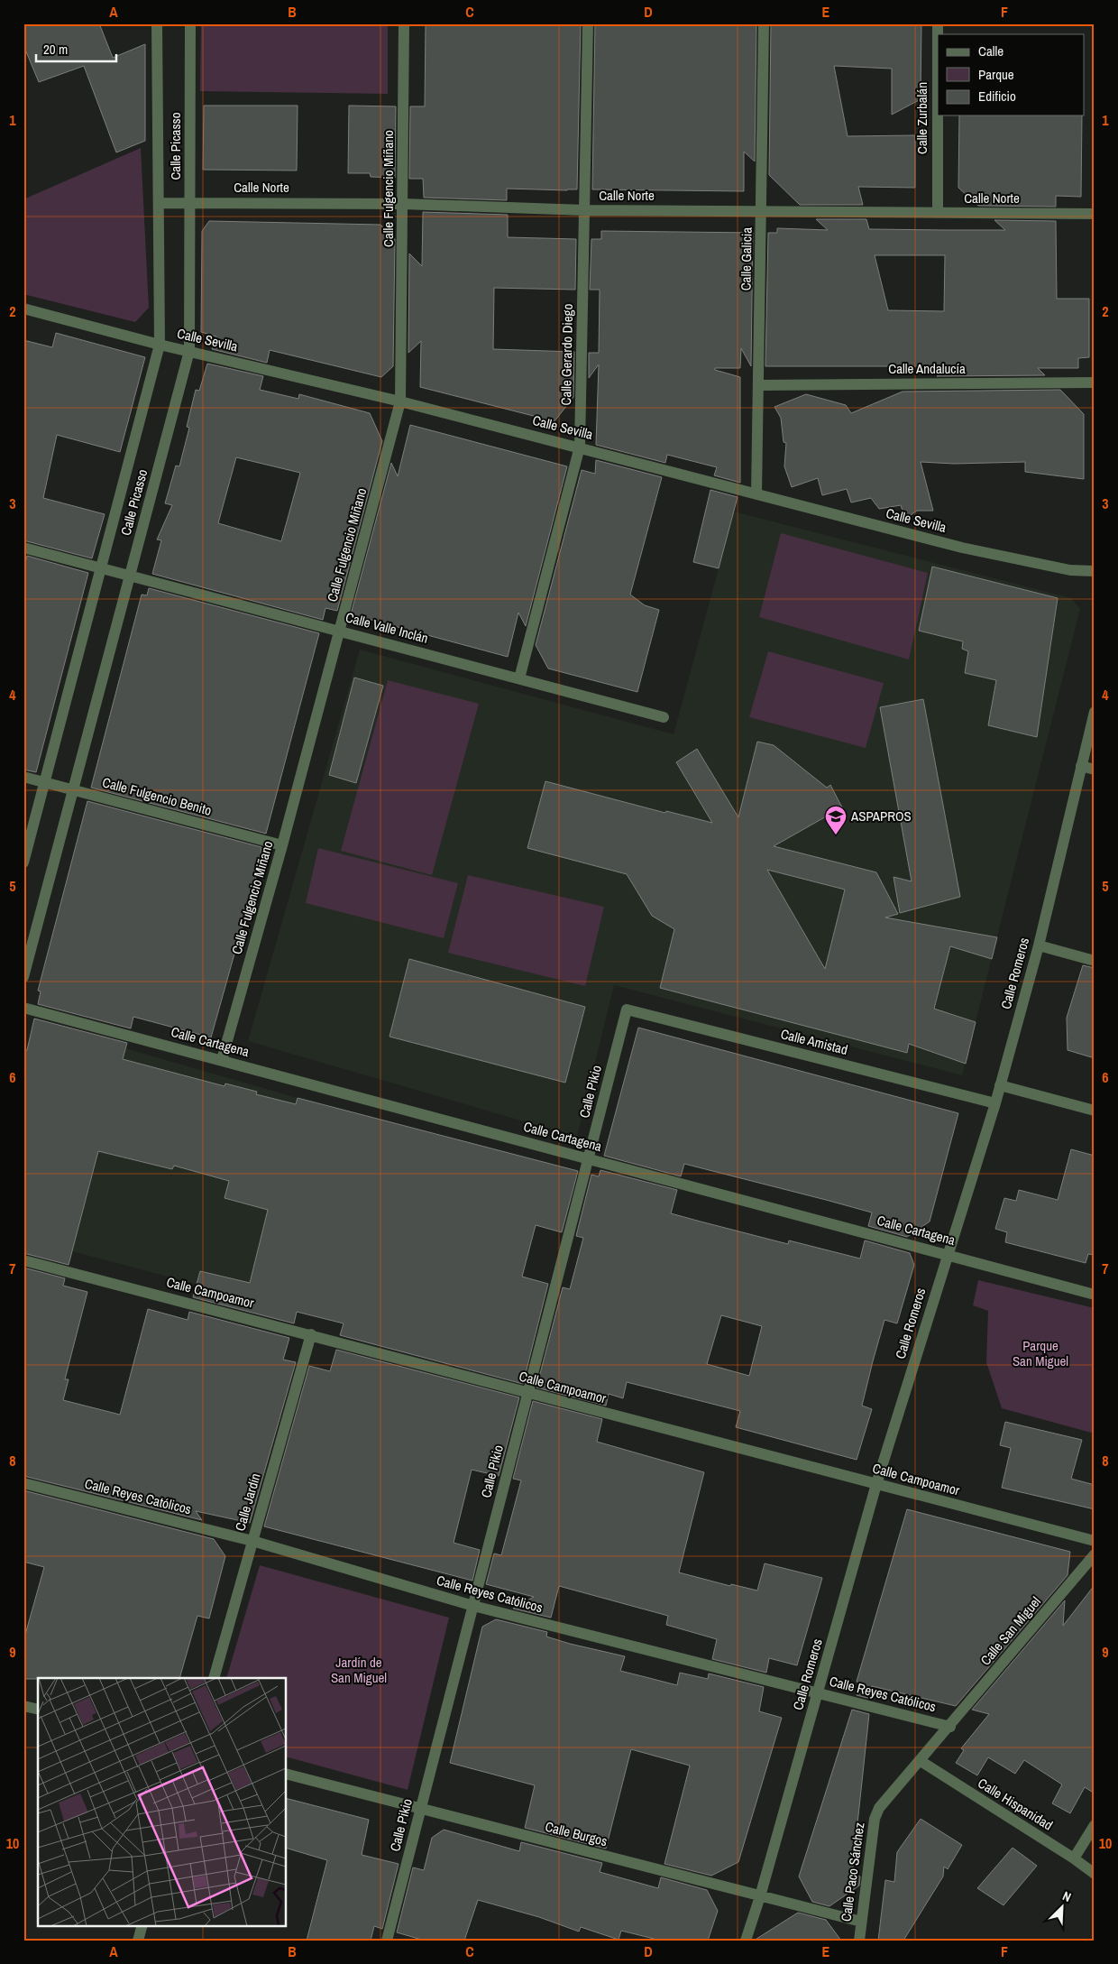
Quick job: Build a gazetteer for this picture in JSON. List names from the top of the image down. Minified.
{"streets":{"street":["Calle Zurbalán","Calle Picasso","Calle Norte","Calle Fulgencio Miñano","Calle Galicia","Calle Sevilla","Calle Gerardo Diego","Calle Andalucía","Calle Valle Inclán","Calle Fulgencio Benito","Calle Romeros","Calle Cartagena","Calle Amistad","Calle Pikio","Calle Campoamor","Calle Reyes Católicos","Calle Jardín","Calle San Miguel","Calle Hispanidad","Calle Burgos","Calle Paco Sánchez"]},"crossings":[["Calle Zurbalán","Calle Norte"],["Calle Picasso","Calle Norte"],["Calle Picasso","Calle Sevilla"],["Calle Picasso","Calle Valle Inclán"],["Calle Picasso","Calle Fulgencio Benito"],["Calle Norte","Calle Fulgencio Miñano"],["Calle Norte","Calle Galicia"],["Calle Norte","Calle Gerardo Diego"],["Calle Fulgencio Miñano","Calle Sevilla"],["Calle Fulgencio Miñano","Calle Valle Inclán"],["Calle Fulgencio Miñano","Calle Fulgencio Benito"],["Calle Fulgencio Miñano","Calle Cartagena"],["Calle Galicia","Calle Sevilla"],["Calle Galicia","Calle Andalucía"],["Calle Sevilla","Calle Gerardo Diego"],["Calle Gerardo Diego","Calle Valle Inclán"],["Calle Romeros","Calle Cartagena"],["Calle Romeros","Calle Amistad"],["Calle Romeros","Calle Campoamor"],["Calle Romeros","Calle Reyes Católicos"],["Calle Romeros","Calle Burgos"],["Calle Cartagena","Calle Pikio"],["Calle Amistad","Calle Pikio"],["Calle Pikio","Calle Campoamor"],["Calle Pikio","Calle Reyes Católicos"],["Calle Pikio","Calle Burgos"],["Calle Campoamor","Calle Jardín"],["Calle Reyes Católicos","Calle Jardín"],["Calle Reyes Católicos","Calle San Miguel"],["Calle Reyes Católicos","Calle Paco Sánchez"],["Calle San Miguel","Calle Paco Sánchez"],["Calle Hispanidad","Calle Paco Sánchez"],["Calle Burgos","Calle Paco Sánchez"]],"parks":["Parque San Miguel","Jardín de San Miguel"],"places":{"school or university":["ASPAPROS"]},"legend":["Calle","Parque","Edificio"],"scale_bar":"20 m","north":"top right","grid":{"columns":["A","B","C","D","E","F"],"rows":["1","2","3","4","5","6","7","8","9","10"]}}
